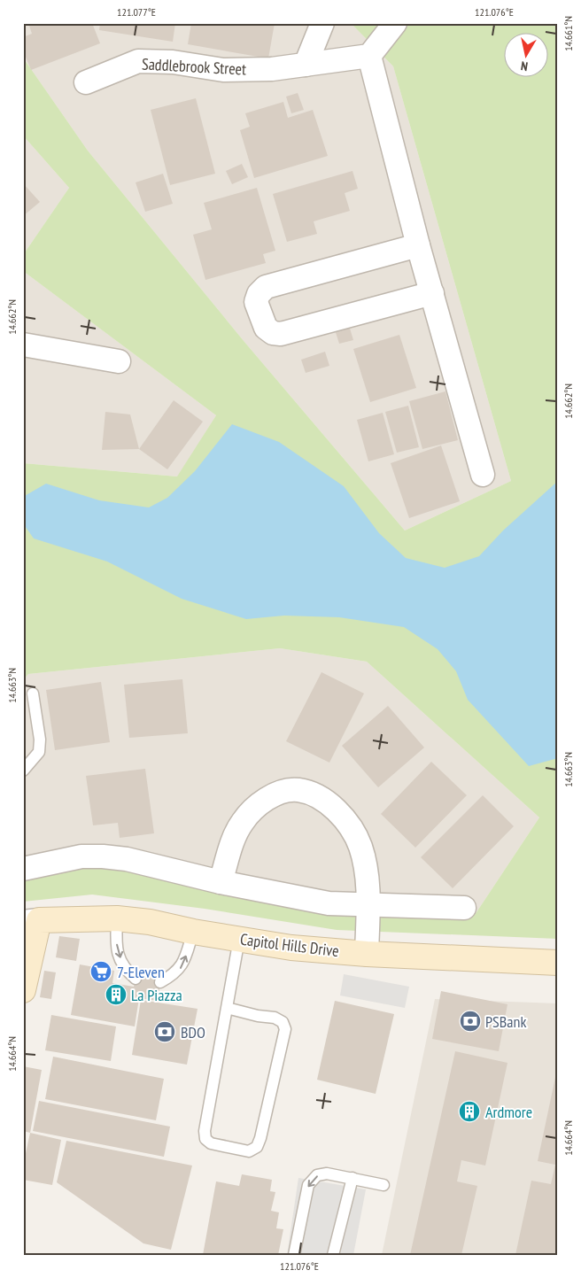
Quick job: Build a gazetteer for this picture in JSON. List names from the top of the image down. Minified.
{"streets":{"street":["Saddlebrook Street","Capitol Hills Drive"]},"places":{"supermarket":["7-Eleven"],"building":["La Piazza","Ardmore"],"bank":["PSBank","BDO"]},"north":"bottom","coordinates":["121.077°E","121.076°E","14.661°N","14.662°N","14.663°N","14.664°N"]}
